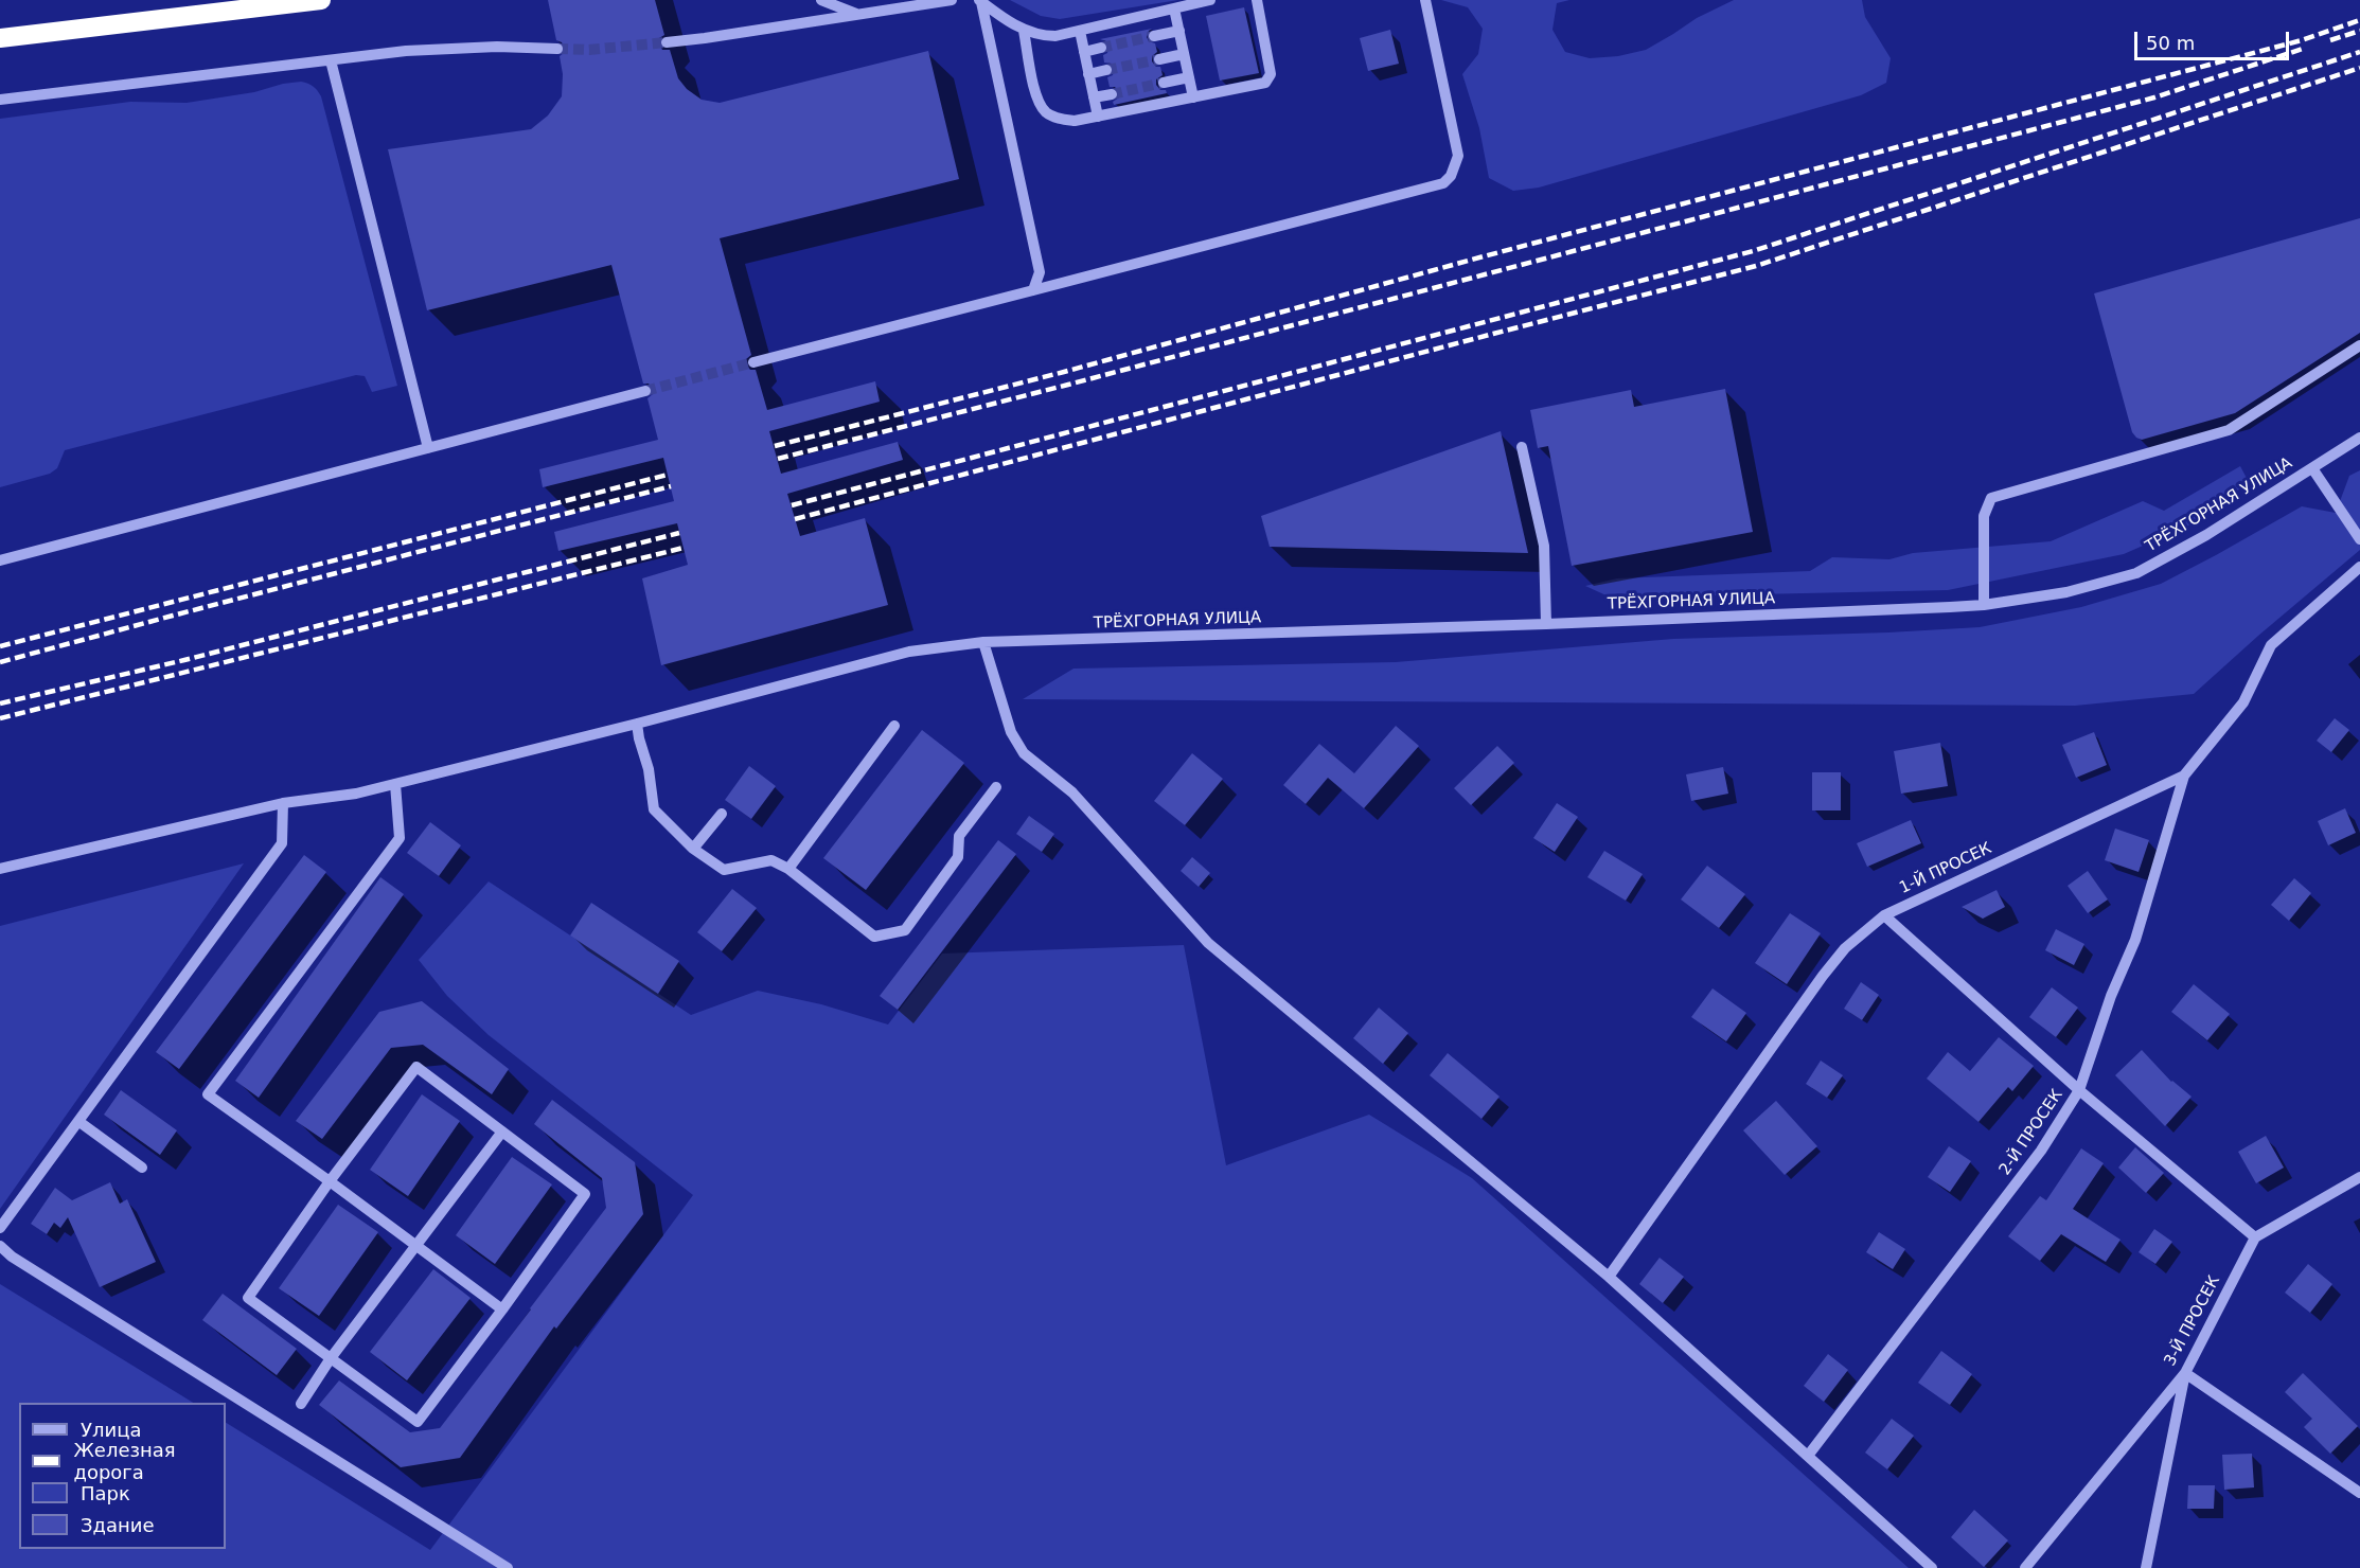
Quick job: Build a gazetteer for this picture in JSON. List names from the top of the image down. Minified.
{"streets":{"street":["ТРЁХГОРНАЯ УЛИЦА","1-Й ПРОСЕК","2-Й ПРОСЕК","3-Й ПРОСЕК"]},"crossings":[["1-Й ПРОСЕК","2-Й ПРОСЕК"]],"legend":["Улица","Железная дорога","Парк","Здание"],"scale_bar":"50 m"}
